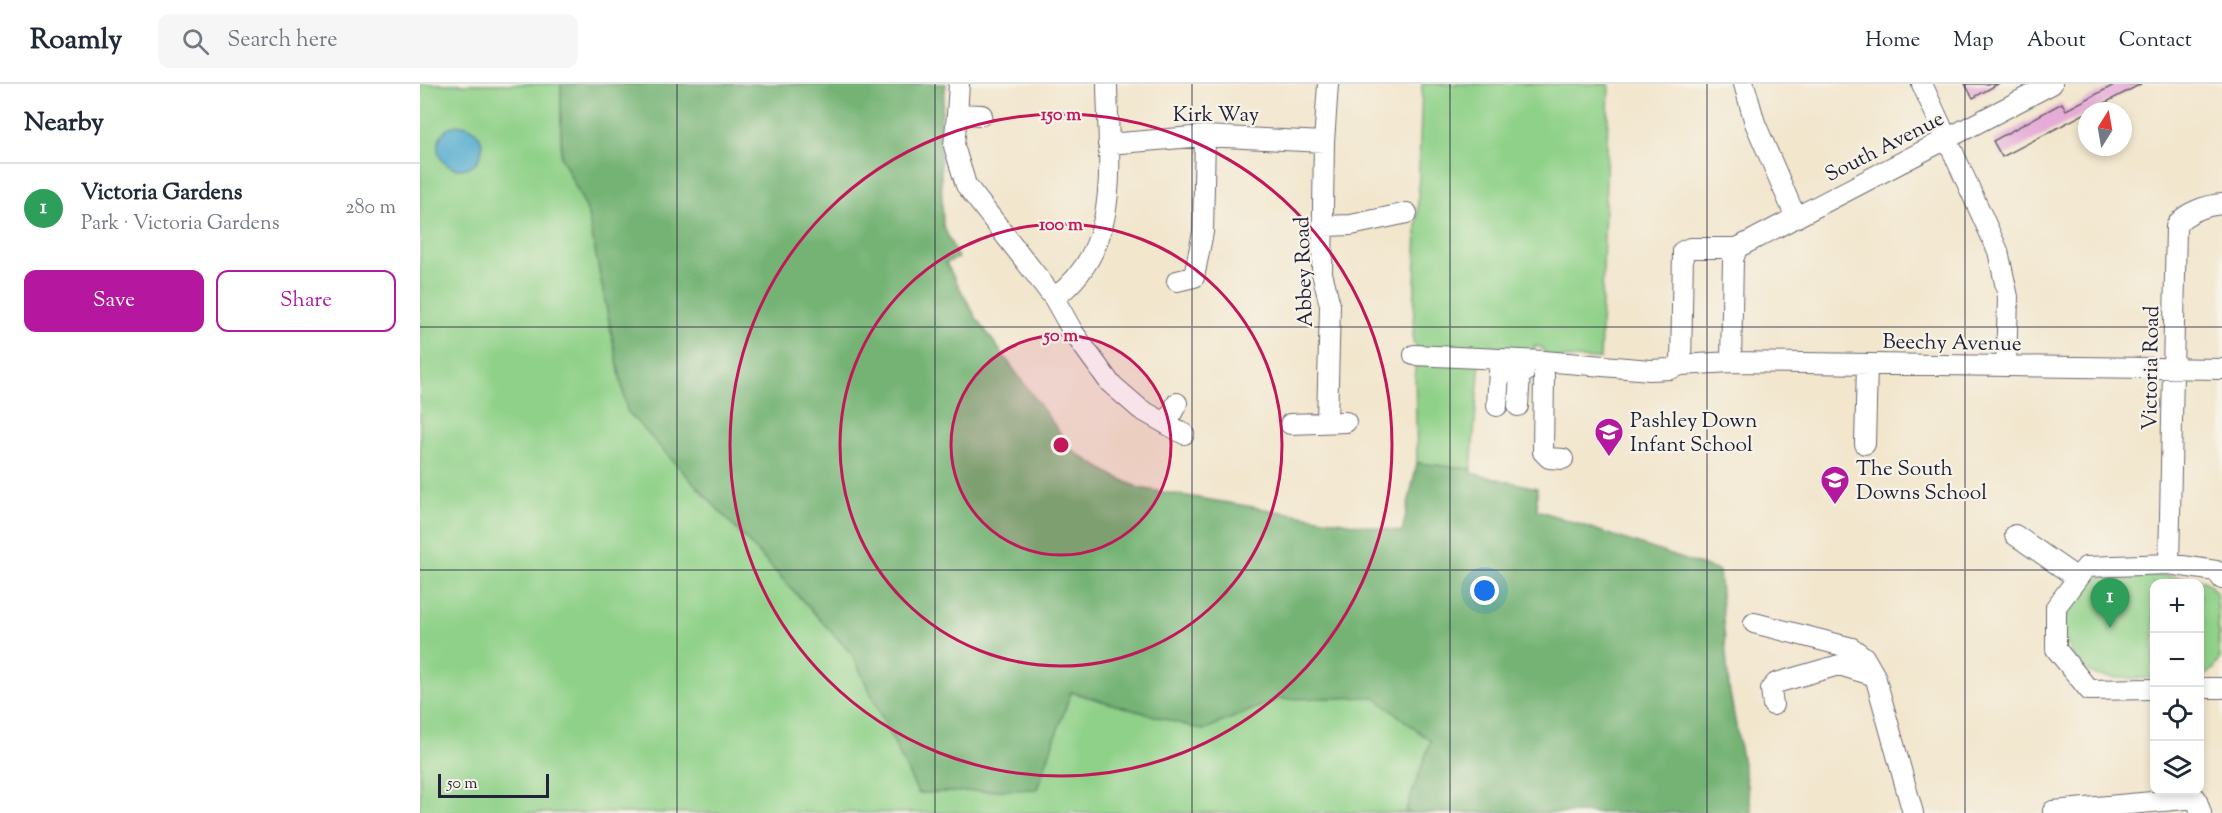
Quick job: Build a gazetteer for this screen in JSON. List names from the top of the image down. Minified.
{"streets":{"street":["Kirk Way","South Avenue","Abbey Road","Beechy Avenue","Victoria Road"]},"crossings":[["Kirk Way","Abbey Road"],["Beechy Avenue","Victoria Road"]],"places":{"school or university":["Pashley Down Infant School","The South Downs School"]},"scale_bar":"50 m","north":"top","page":{"header":"Roamly","search":"Search here","nav":["Home","Map","About","Contact"],"heading":"Nearby","list":[{"mark":"1","name":"Victoria Gardens","note":"Park · Victoria Gardens","value":"280 m"}],"buttons":["Save","Share"],"pins":"1","map_buttons":["+","−"],"scale":"50 m"},"rings":["150 m","100 m","50 m"]}
